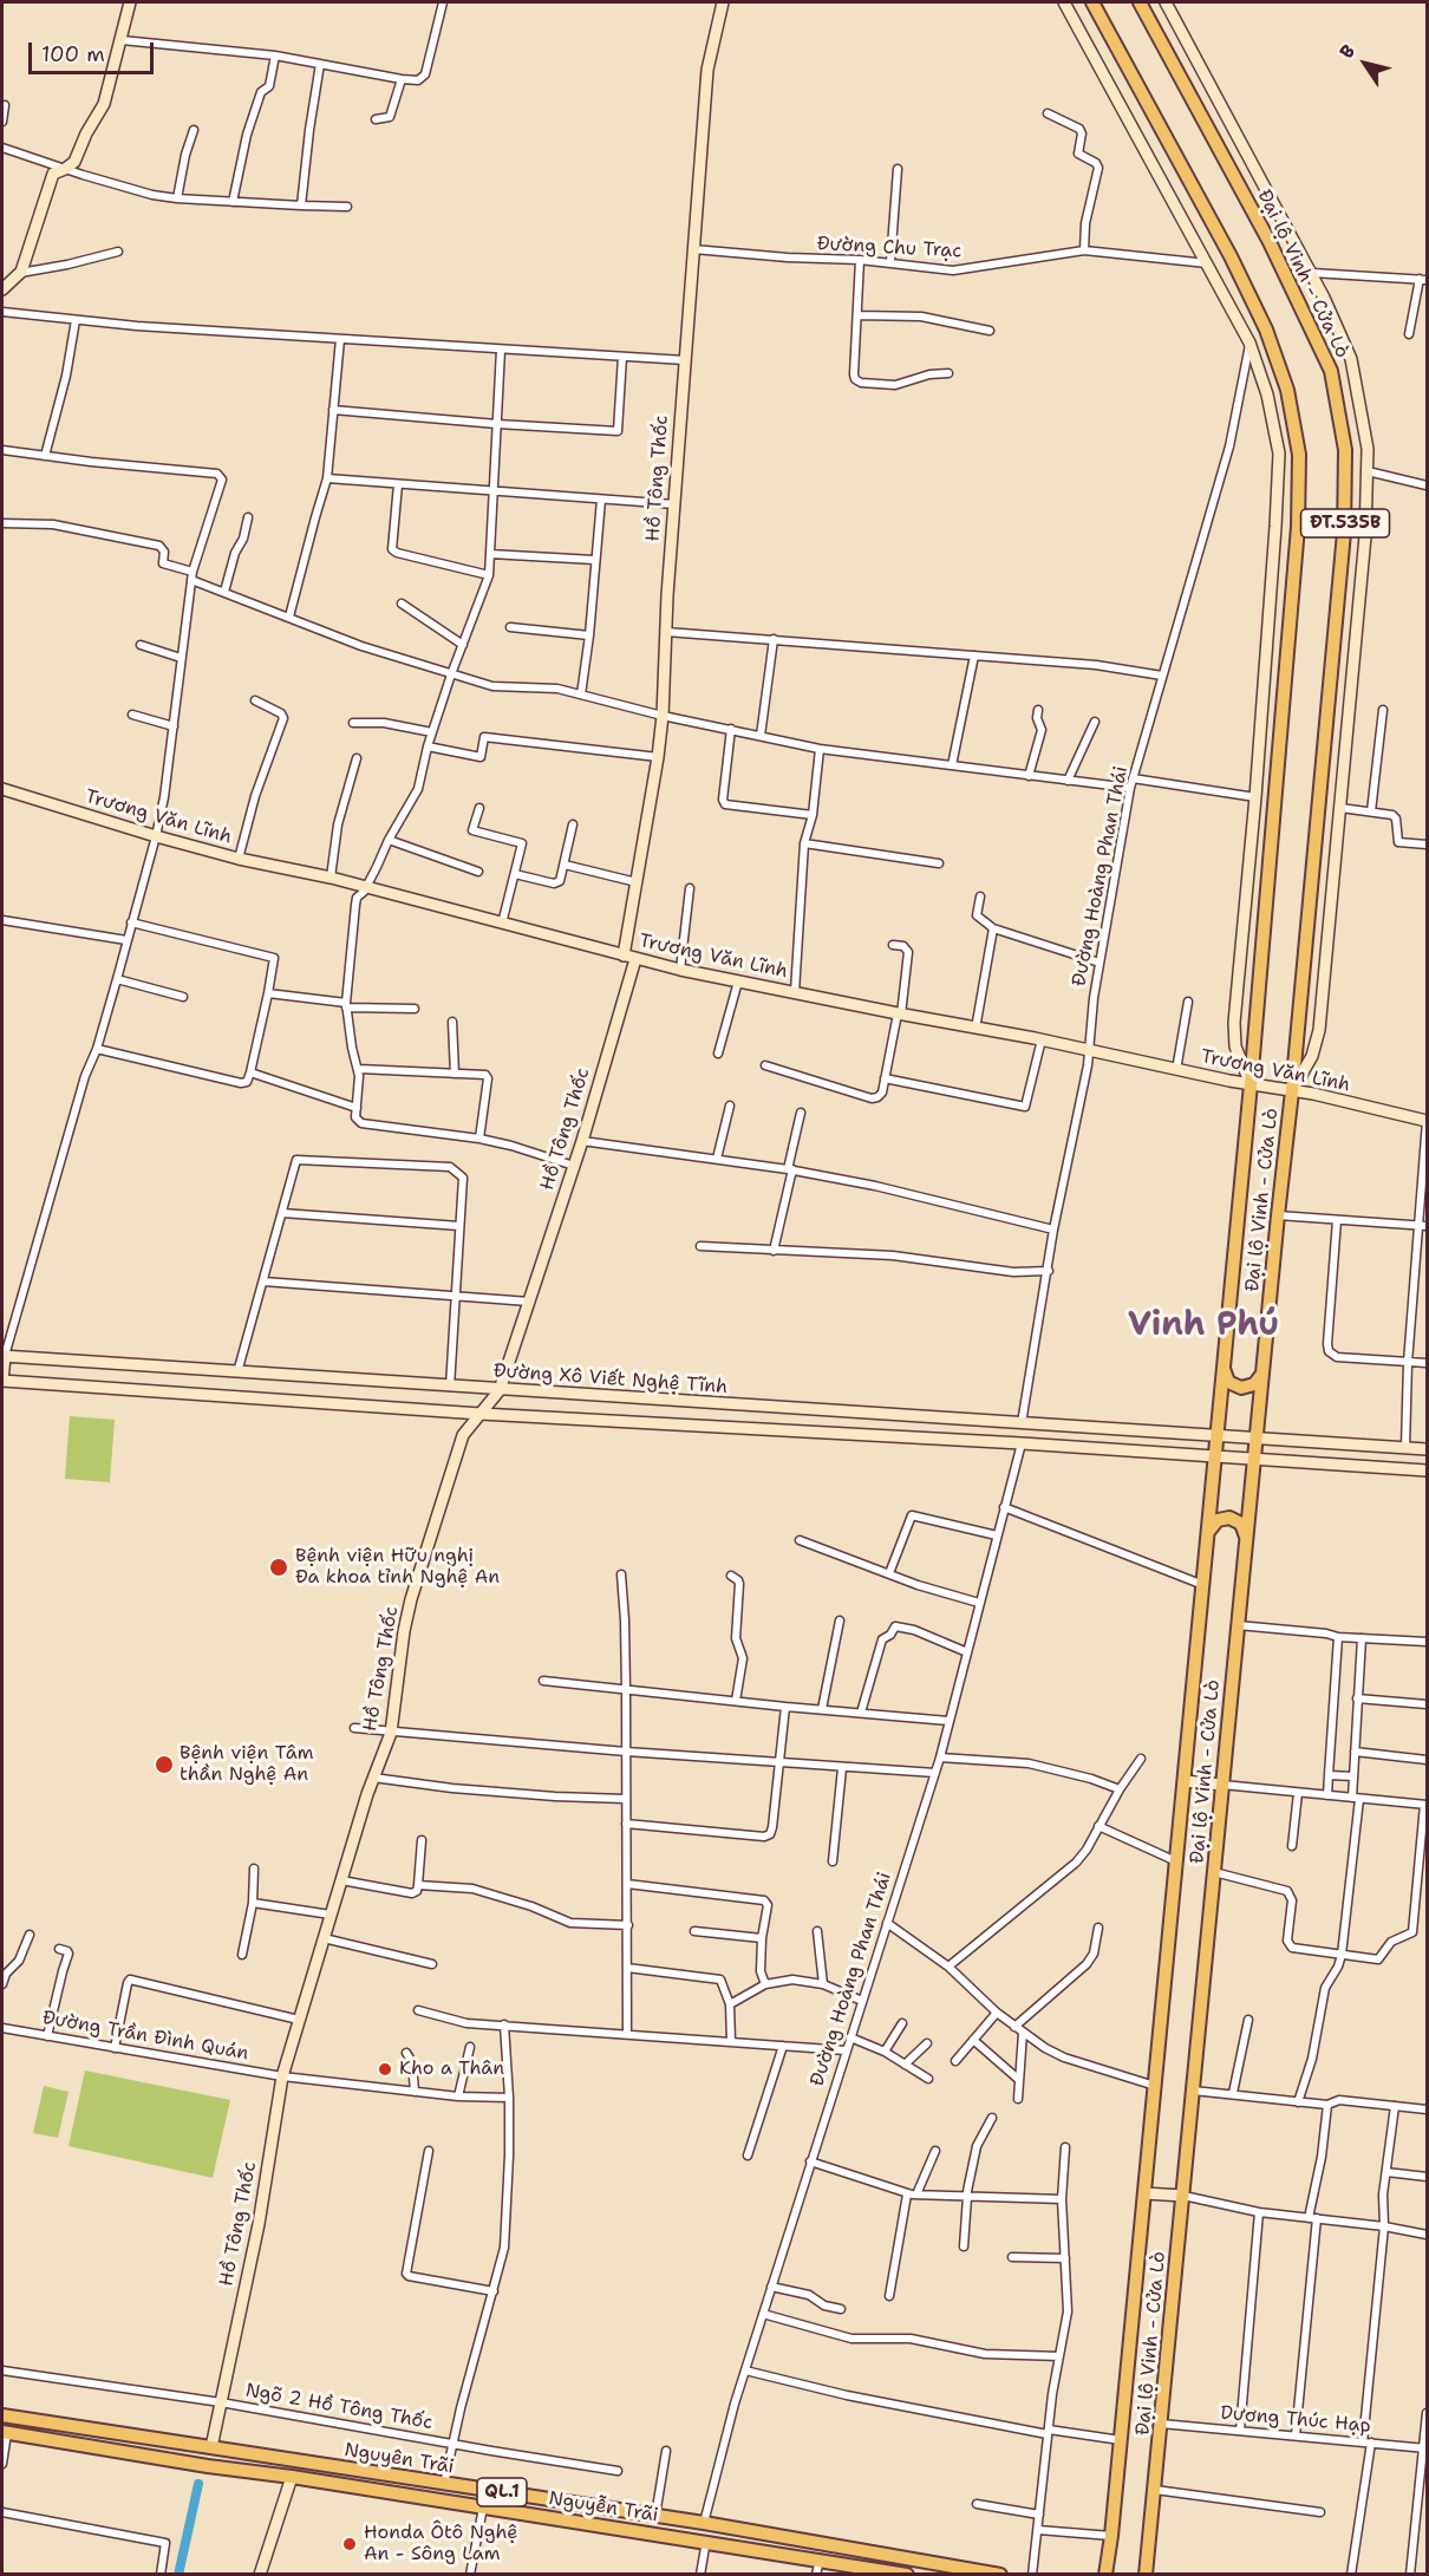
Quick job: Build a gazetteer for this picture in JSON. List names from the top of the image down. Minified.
{"streets":{"main road":["Đại lộ Vinh - Cửa Lò","Hồ Tông Thốc","ĐT.535B","Trương Văn Lĩnh","Đường Xô Viết Nghệ Tĩnh","Nguyên Trãi","QL.1","Nguyễn Trãi"],"street":["Đường Chu Trạc","Đường Hoàng Phan Thái","Đường Trần Đình Quán","Ngõ 2 Hồ Tông Thốc","Dương Thúc Hạp"]},"crossings":[["Đường Chu Trạc","Hồ Tông Thốc"],["Đại lộ Vinh - Cửa Lò","Trương Văn Lĩnh"],["Đại lộ Vinh - Cửa Lò","Đường Xô Viết Nghệ Tĩnh"],["Đại lộ Vinh - Cửa Lò","Dương Thúc Hạp"],["Hồ Tông Thốc","Trương Văn Lĩnh"],["Hồ Tông Thốc","Đường Xô Viết Nghệ Tĩnh"],["Hồ Tông Thốc","Đường Trần Đình Quán"],["Hồ Tông Thốc","Ngõ 2 Hồ Tông Thốc"],["Hồ Tông Thốc","Nguyên Trãi"],["Trương Văn Lĩnh","Đường Hoàng Phan Thái"],["Đường Hoàng Phan Thái","Đường Xô Viết Nghệ Tĩnh"],["Đường Hoàng Phan Thái","Nguyên Trãi"]],"districts":["Vinh Phú"],"places":["Bệnh viện Hữu nghị Đa khoa tỉnh Nghệ An","Bệnh viện Tâm thần Nghệ An","Kho a Thân","Honda Ôtô Nghệ An - Sông Lam"],"scale_bar":"100 m","north":"top left"}
